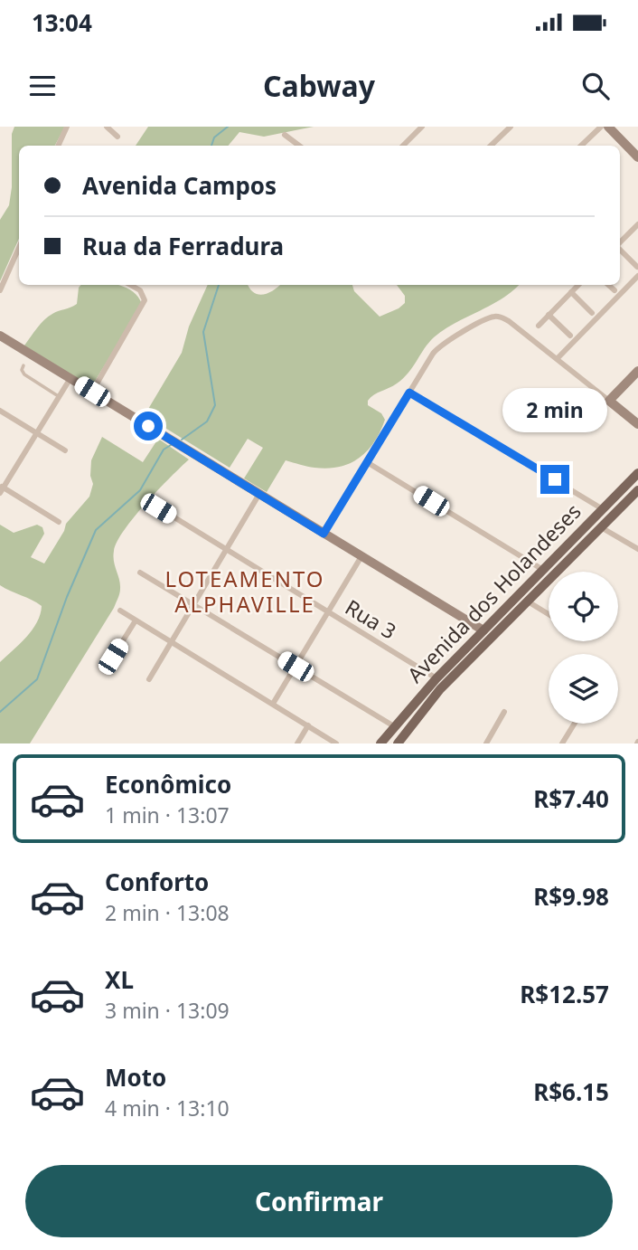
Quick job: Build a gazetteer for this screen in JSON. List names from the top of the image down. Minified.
{"streets":{"main road":["Avenida dos Holandeses"],"street":["Rua 3"]},"crossings":[["Avenida dos Holandeses","Rua 3"]],"districts":["LOTEAMENTO ALPHAVILLE"],"page":{"status":"13:04","header":"Cabway","banner":["Avenida Campos","Rua da Ferradura"],"bubble":"2 min","list":[{"name":"Econômico","note":"1 min · 13:07","value":"R$7.40"},{"name":"Conforto","note":"2 min · 13:08","value":"R$9.98"},{"name":"XL","note":"3 min · 13:09","value":"R$12.57"},{"name":"Moto","note":"4 min · 13:10","value":"R$6.15"}],"buttons":"Confirmar"}}
